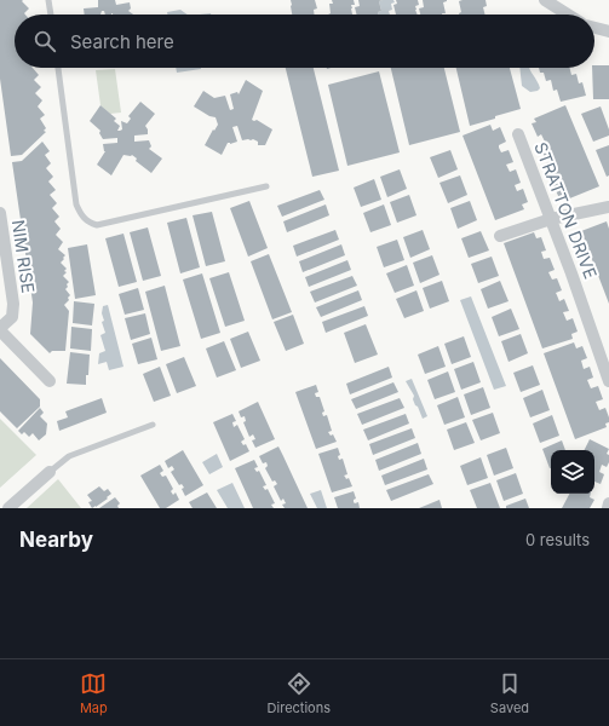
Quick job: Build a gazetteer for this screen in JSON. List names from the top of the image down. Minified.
{"streets":{"street":["STRATTON DRIVE","NIM RISE"]},"page":{"search":"Search here","heading":["Nearby","0 results"],"nav":["Map","Directions","Saved"]}}
